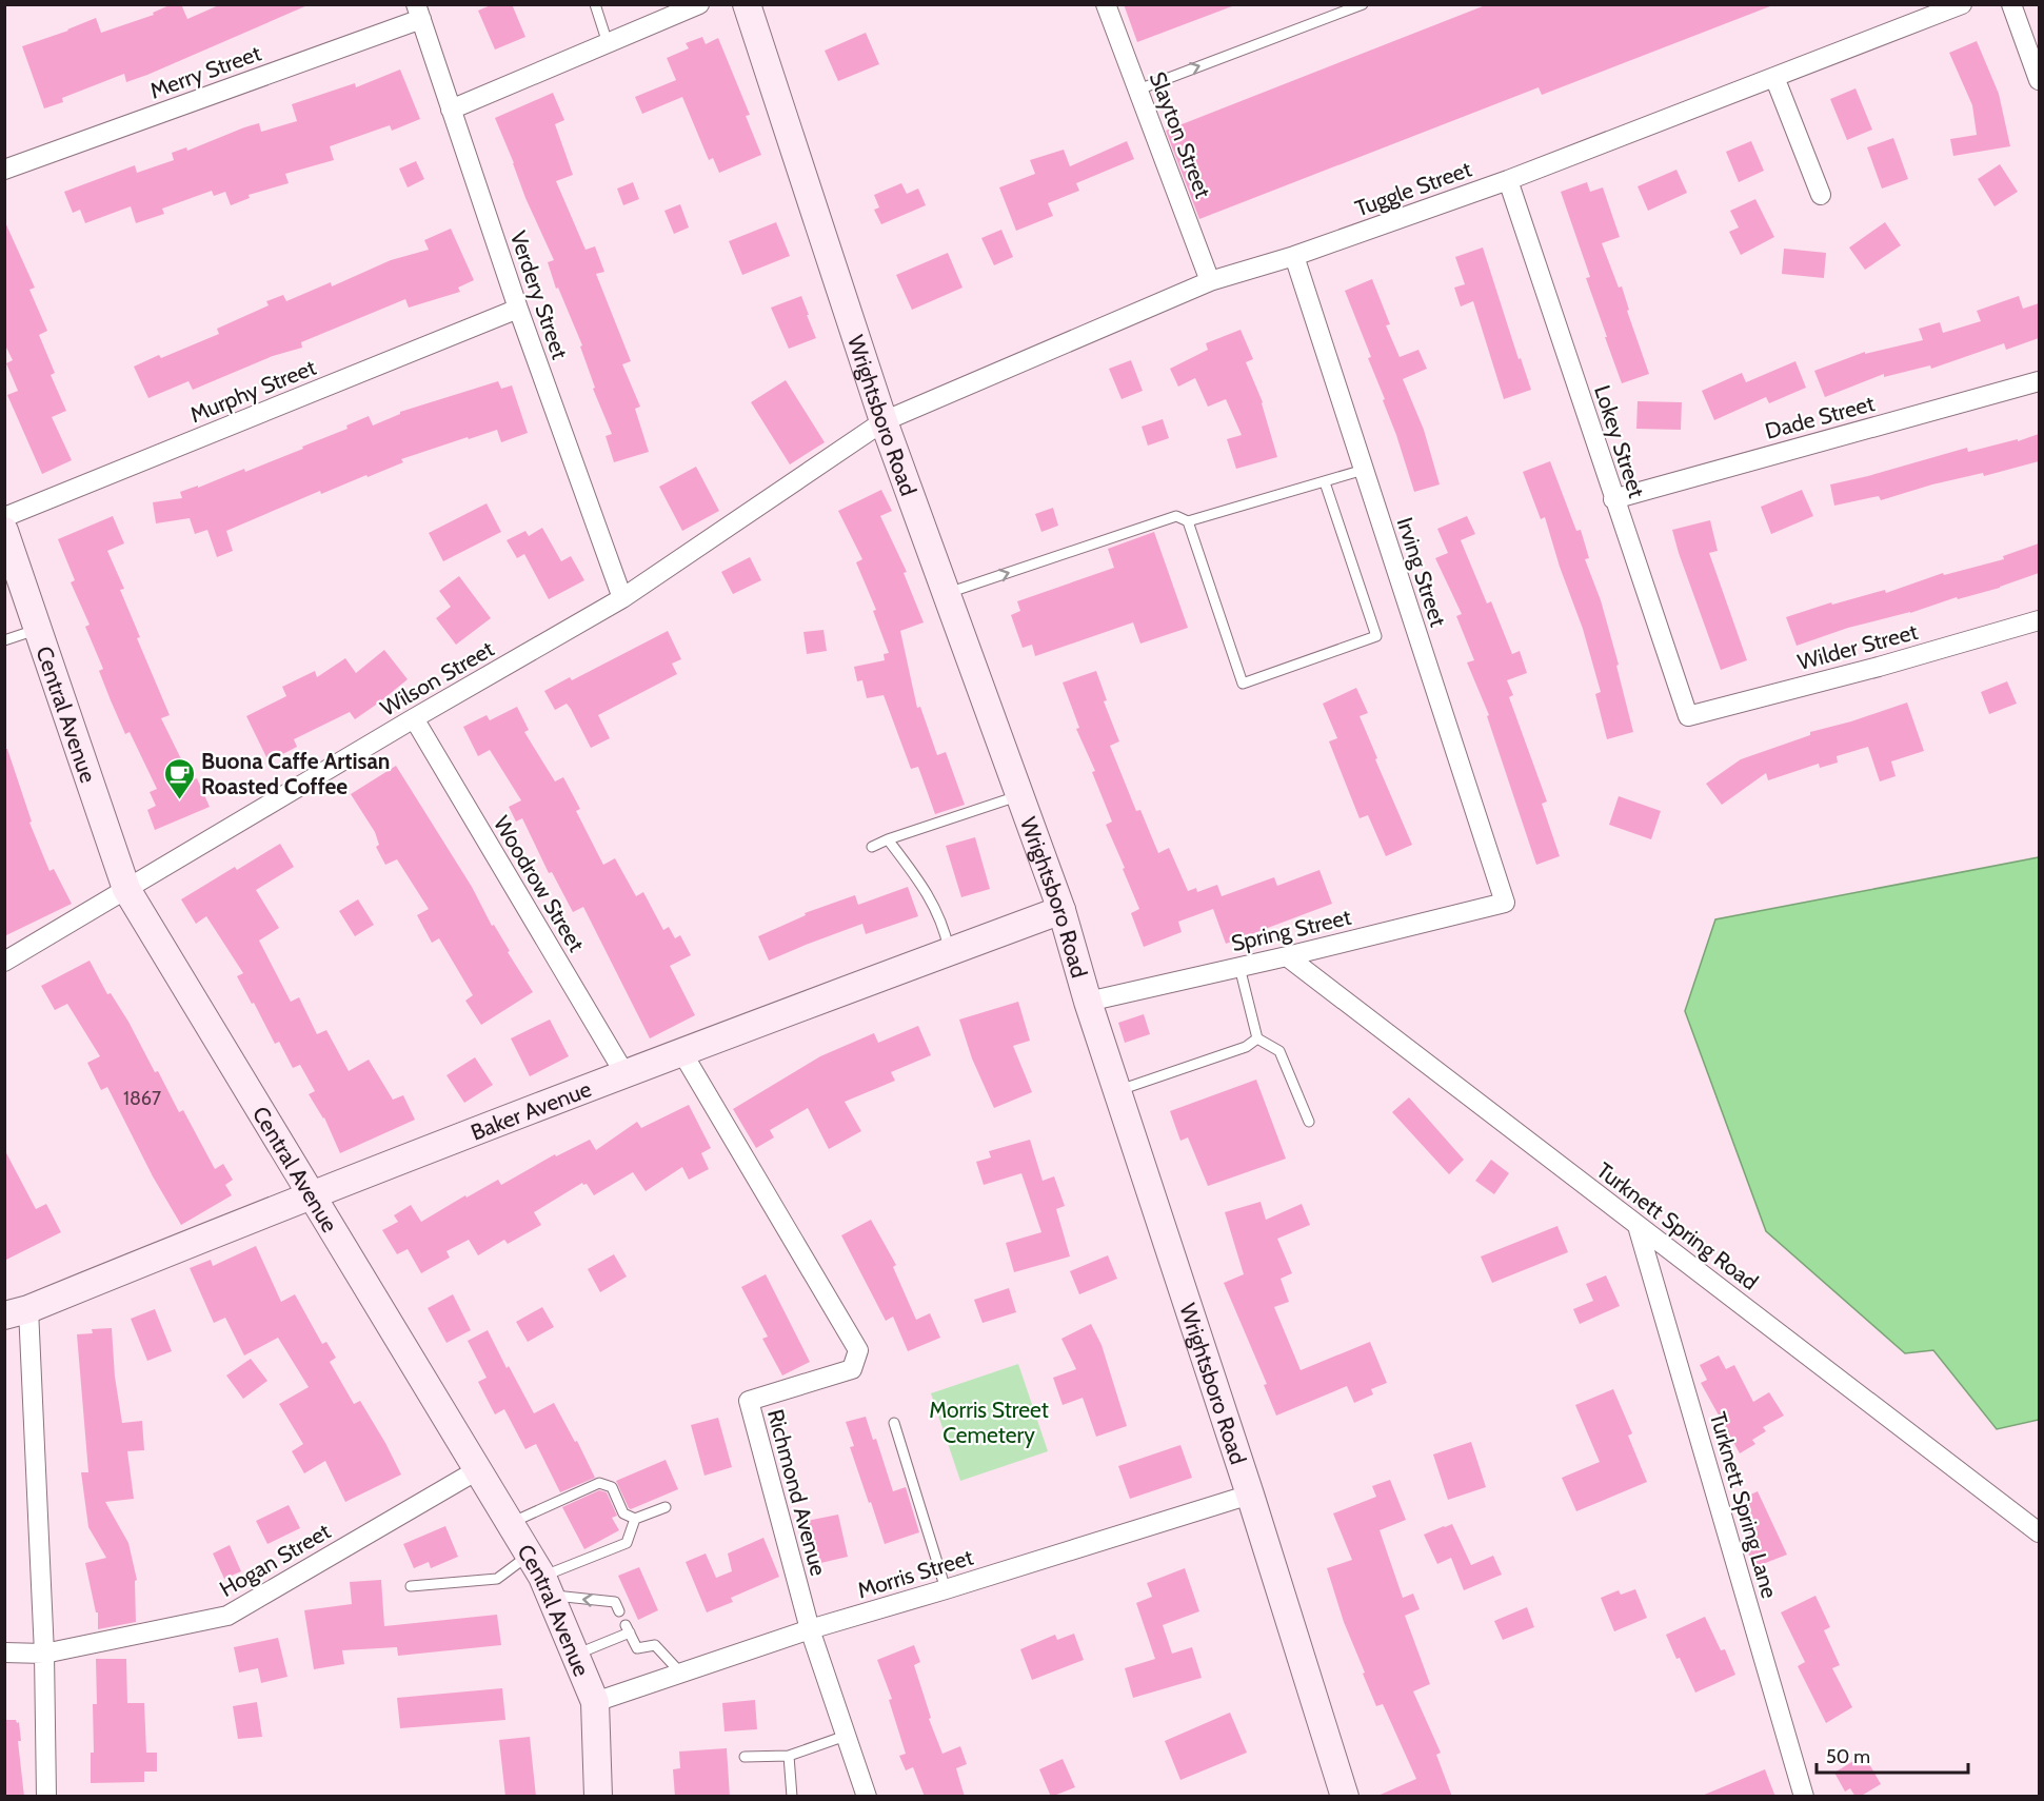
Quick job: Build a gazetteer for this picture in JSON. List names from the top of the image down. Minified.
{"streets":{"main road":["Wrightsboro Road","Central Avenue","Baker Avenue"],"street":["Merry Street","Slayton Street","Tuggle Street","Verdery Street","Murphy Street","Dade Street","Lokey Street","Irving Street","Wilder Street","Wilson Street","Woodrow Street","Spring Street","Turknett Spring Road","Richmond Avenue","Turknett Spring Lane","Hogan Street","Morris Street"]},"crossings":[["Merry Street","Verdery Street"],["Slayton Street","Tuggle Street"],["Tuggle Street","Wrightsboro Road"],["Tuggle Street","Lokey Street"],["Tuggle Street","Irving Street"],["Tuggle Street","Wilson Street"],["Verdery Street","Murphy Street"],["Verdery Street","Wilson Street"],["Wrightsboro Road","Wilson Street"],["Wrightsboro Road","Spring Street"],["Wrightsboro Road","Baker Avenue"],["Wrightsboro Road","Morris Street"],["Dade Street","Lokey Street"],["Lokey Street","Wilder Street"],["Irving Street","Spring Street"],["Wilson Street","Central Avenue"],["Wilson Street","Woodrow Street"],["Central Avenue","Baker Avenue"],["Central Avenue","Hogan Street"],["Central Avenue","Morris Street"],["Woodrow Street","Baker Avenue"],["Spring Street","Turknett Spring Road"],["Baker Avenue","Richmond Avenue"],["Turknett Spring Road","Turknett Spring Lane"],["Richmond Avenue","Morris Street"]],"parks":["Morris Street Cemetery"],"places":{"cafe":["Buona Caffe Artisan Roasted Coffee"]},"house_numbers":["1867"],"scale_bar":"50 m"}
